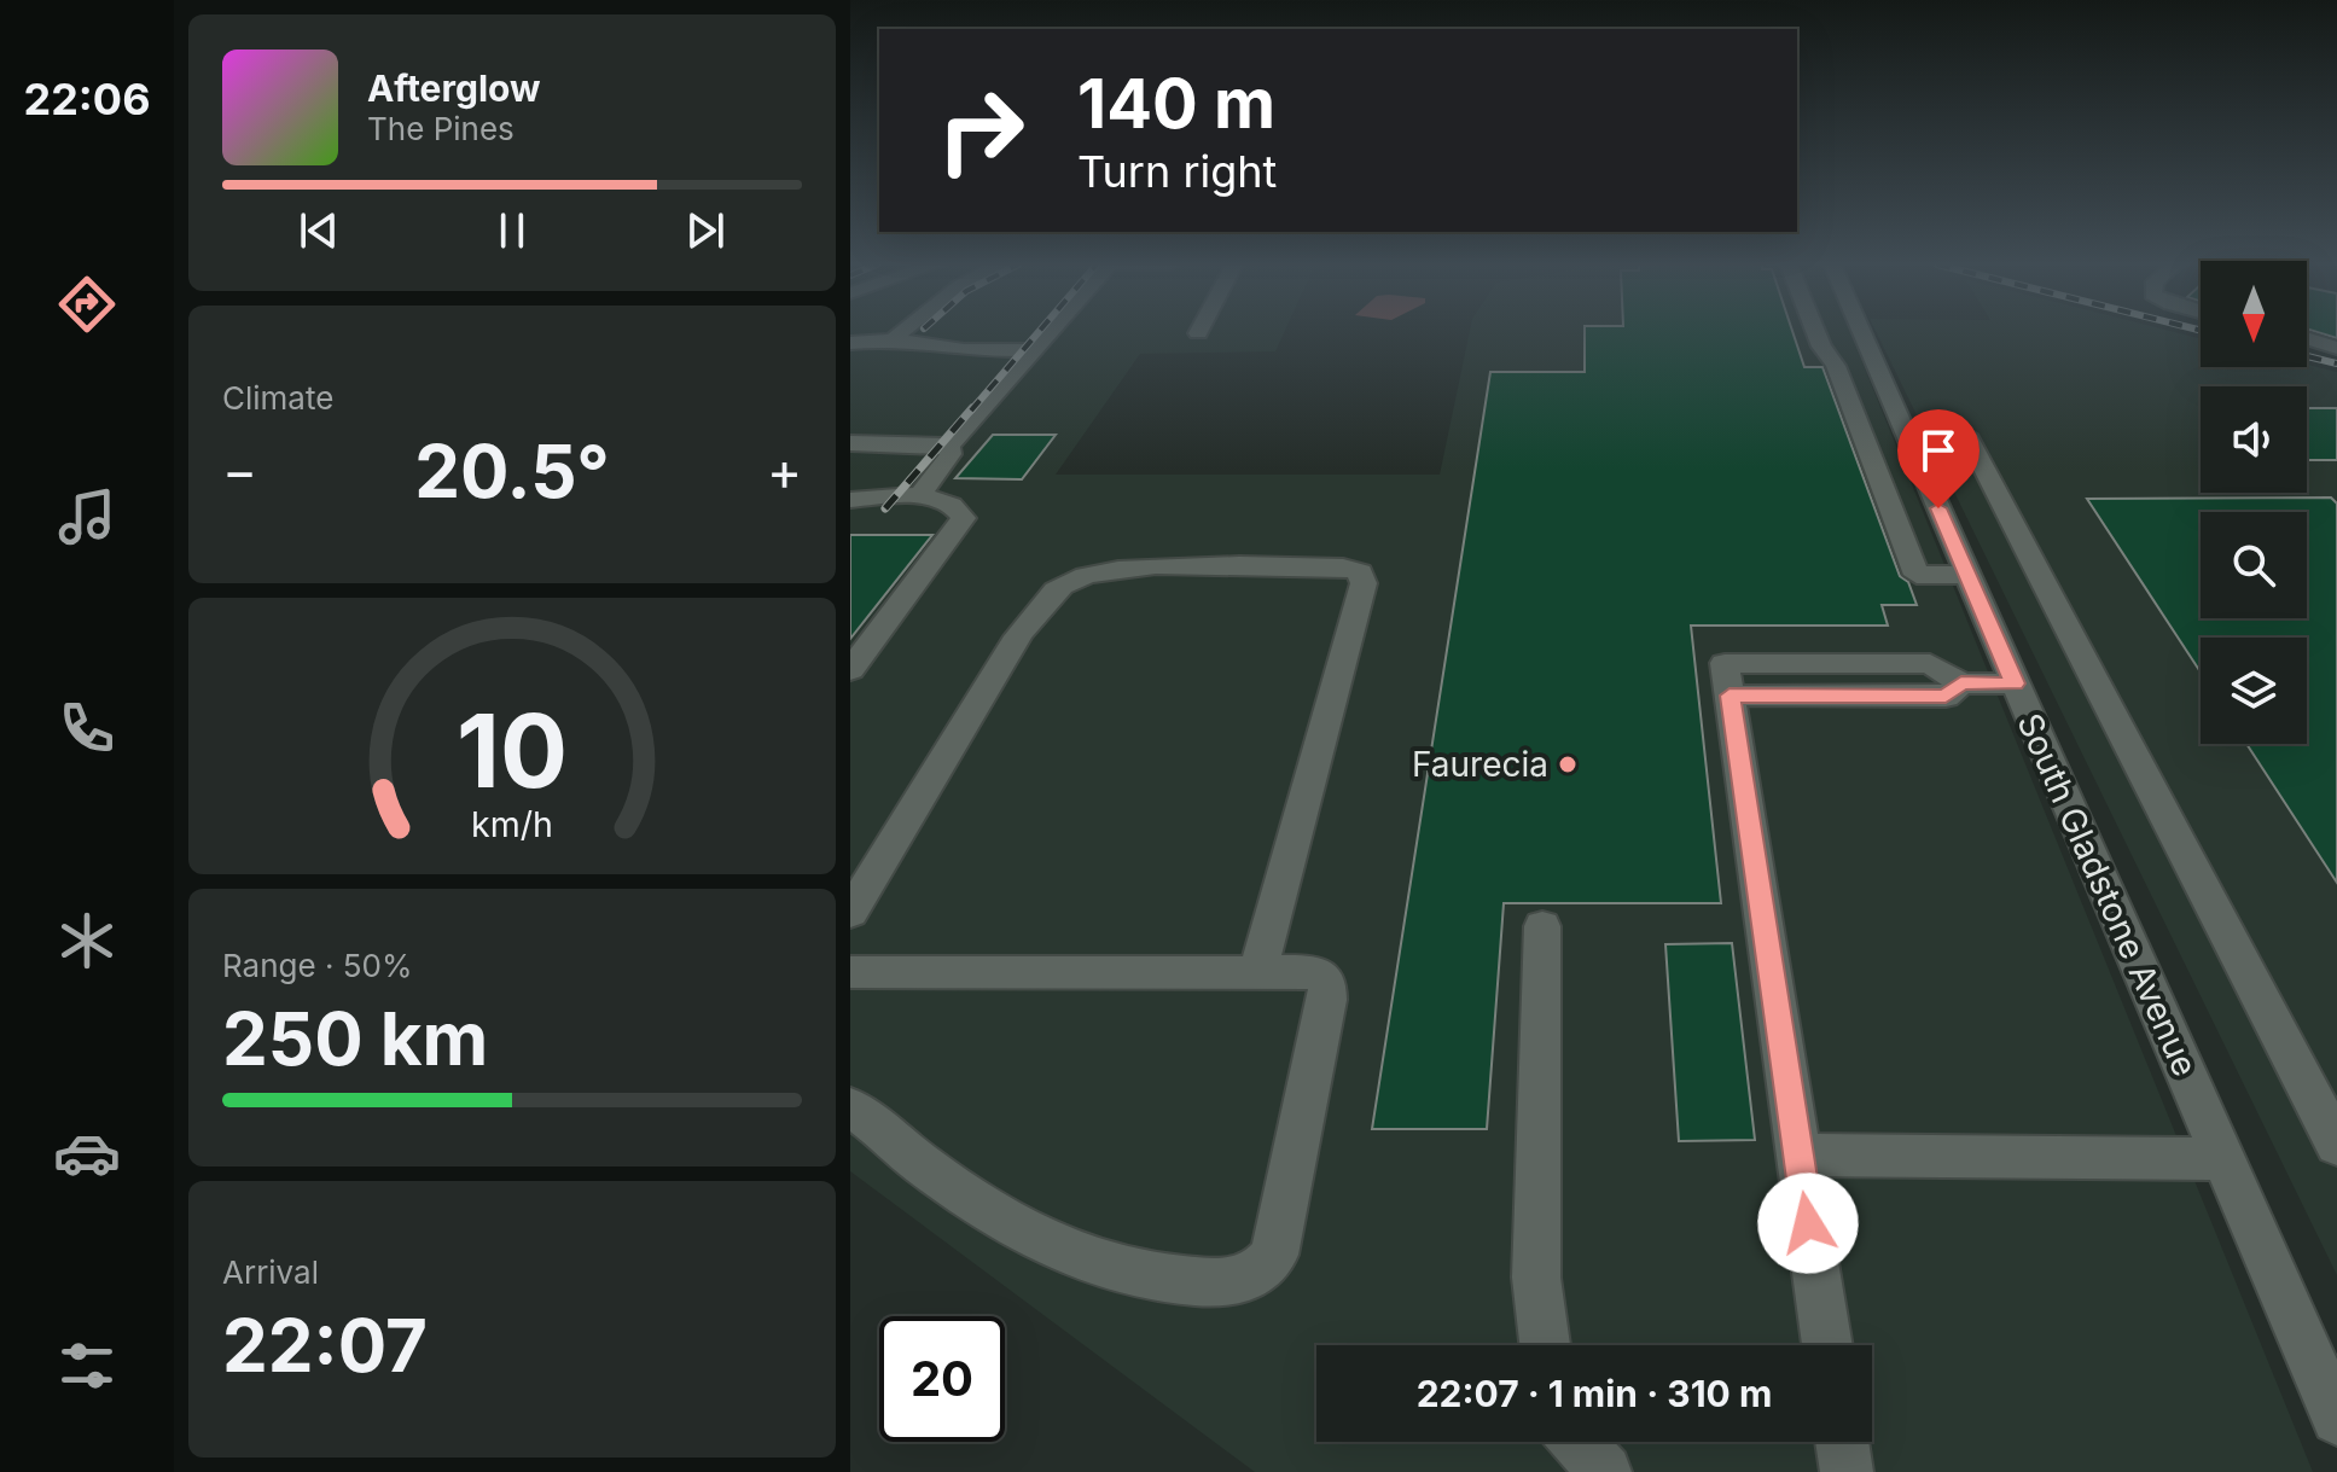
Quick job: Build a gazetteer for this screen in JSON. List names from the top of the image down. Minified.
{"streets":{"street":["South Gladstone Avenue"]},"places":["Faurecia"],"north":"bottom","page":{"tabs":"22:06","turn":["140 m","Turn right"],"song":["Afterglow","The Pines"],"tile":["Climate",["Range · 50%","250 km"],["Arrival","22:07"]],"heat":["−","20.5°","+"],"limit":"20","trip":"22:07 · 1 min · 310 m","gauge":["10","km/h"]}}
